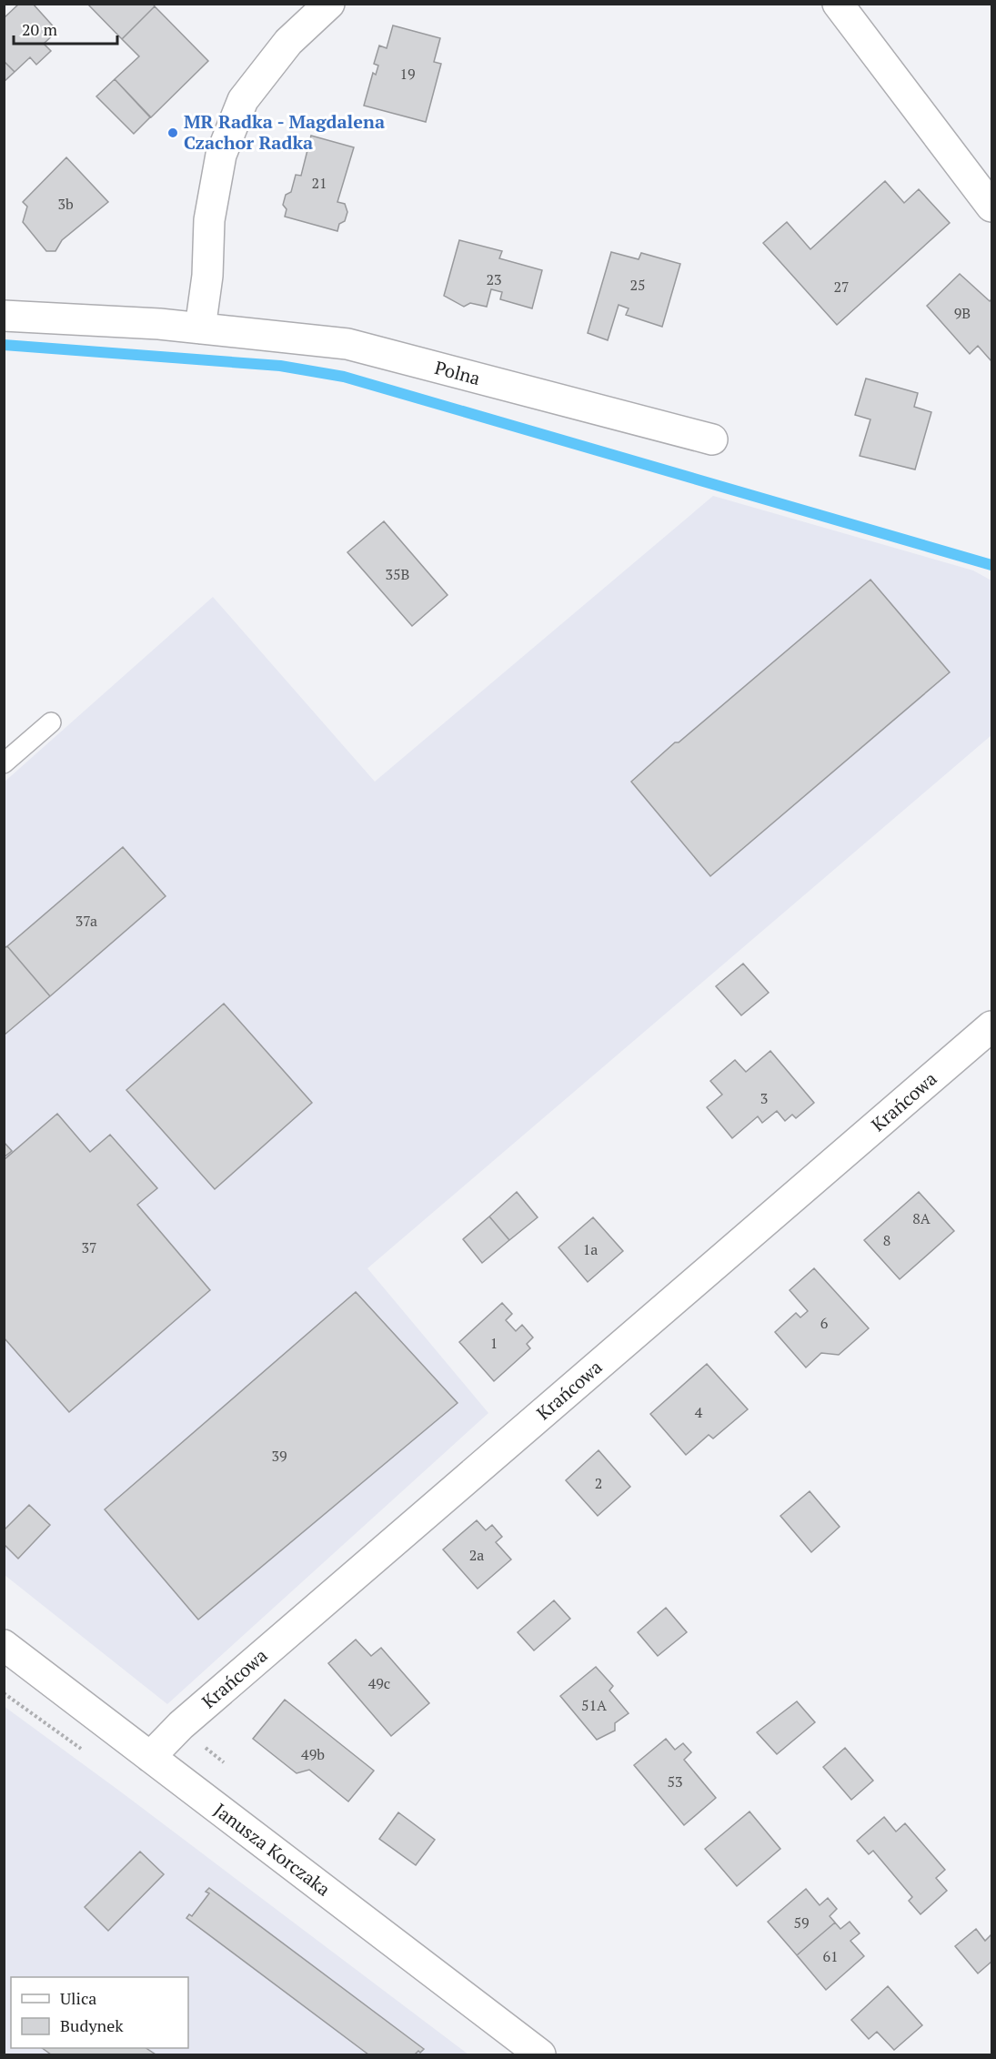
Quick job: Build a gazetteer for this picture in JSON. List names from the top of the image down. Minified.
{"streets":{"street":["Polna","Krańcowa","Janusza Korczaka"]},"crossings":[["Krańcowa","Janusza Korczaka"]],"places":["MR Radka - Magdalena Czachor Radka"],"house_numbers":["19","21","3b","23","25","27","9B","35B","37a","3","8A","8","37","1a","6","1","4","39","2","2a","49c","51A","49b","53","59","61"],"legend":["Ulica","Budynek"],"scale_bar":"20 m"}
